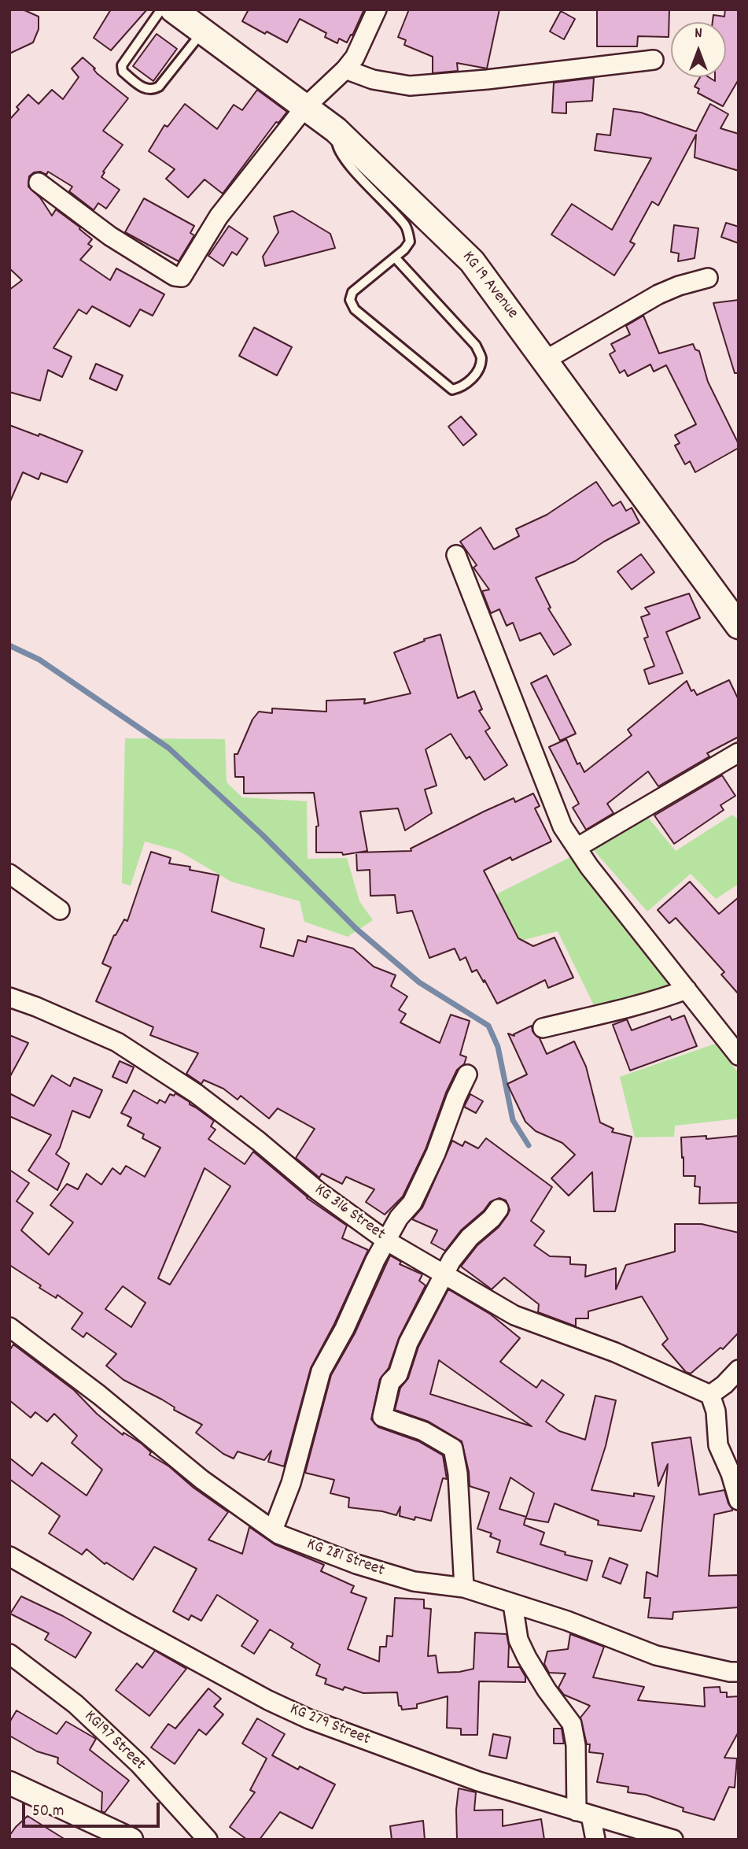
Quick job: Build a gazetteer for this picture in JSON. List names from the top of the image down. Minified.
{"streets":{"main road":["KG 19 Avenue"],"street":["KG 316 Street","KG 281 Street","KG 279 Street","KG197 Street"]},"scale_bar":"50 m","north":"top"}
